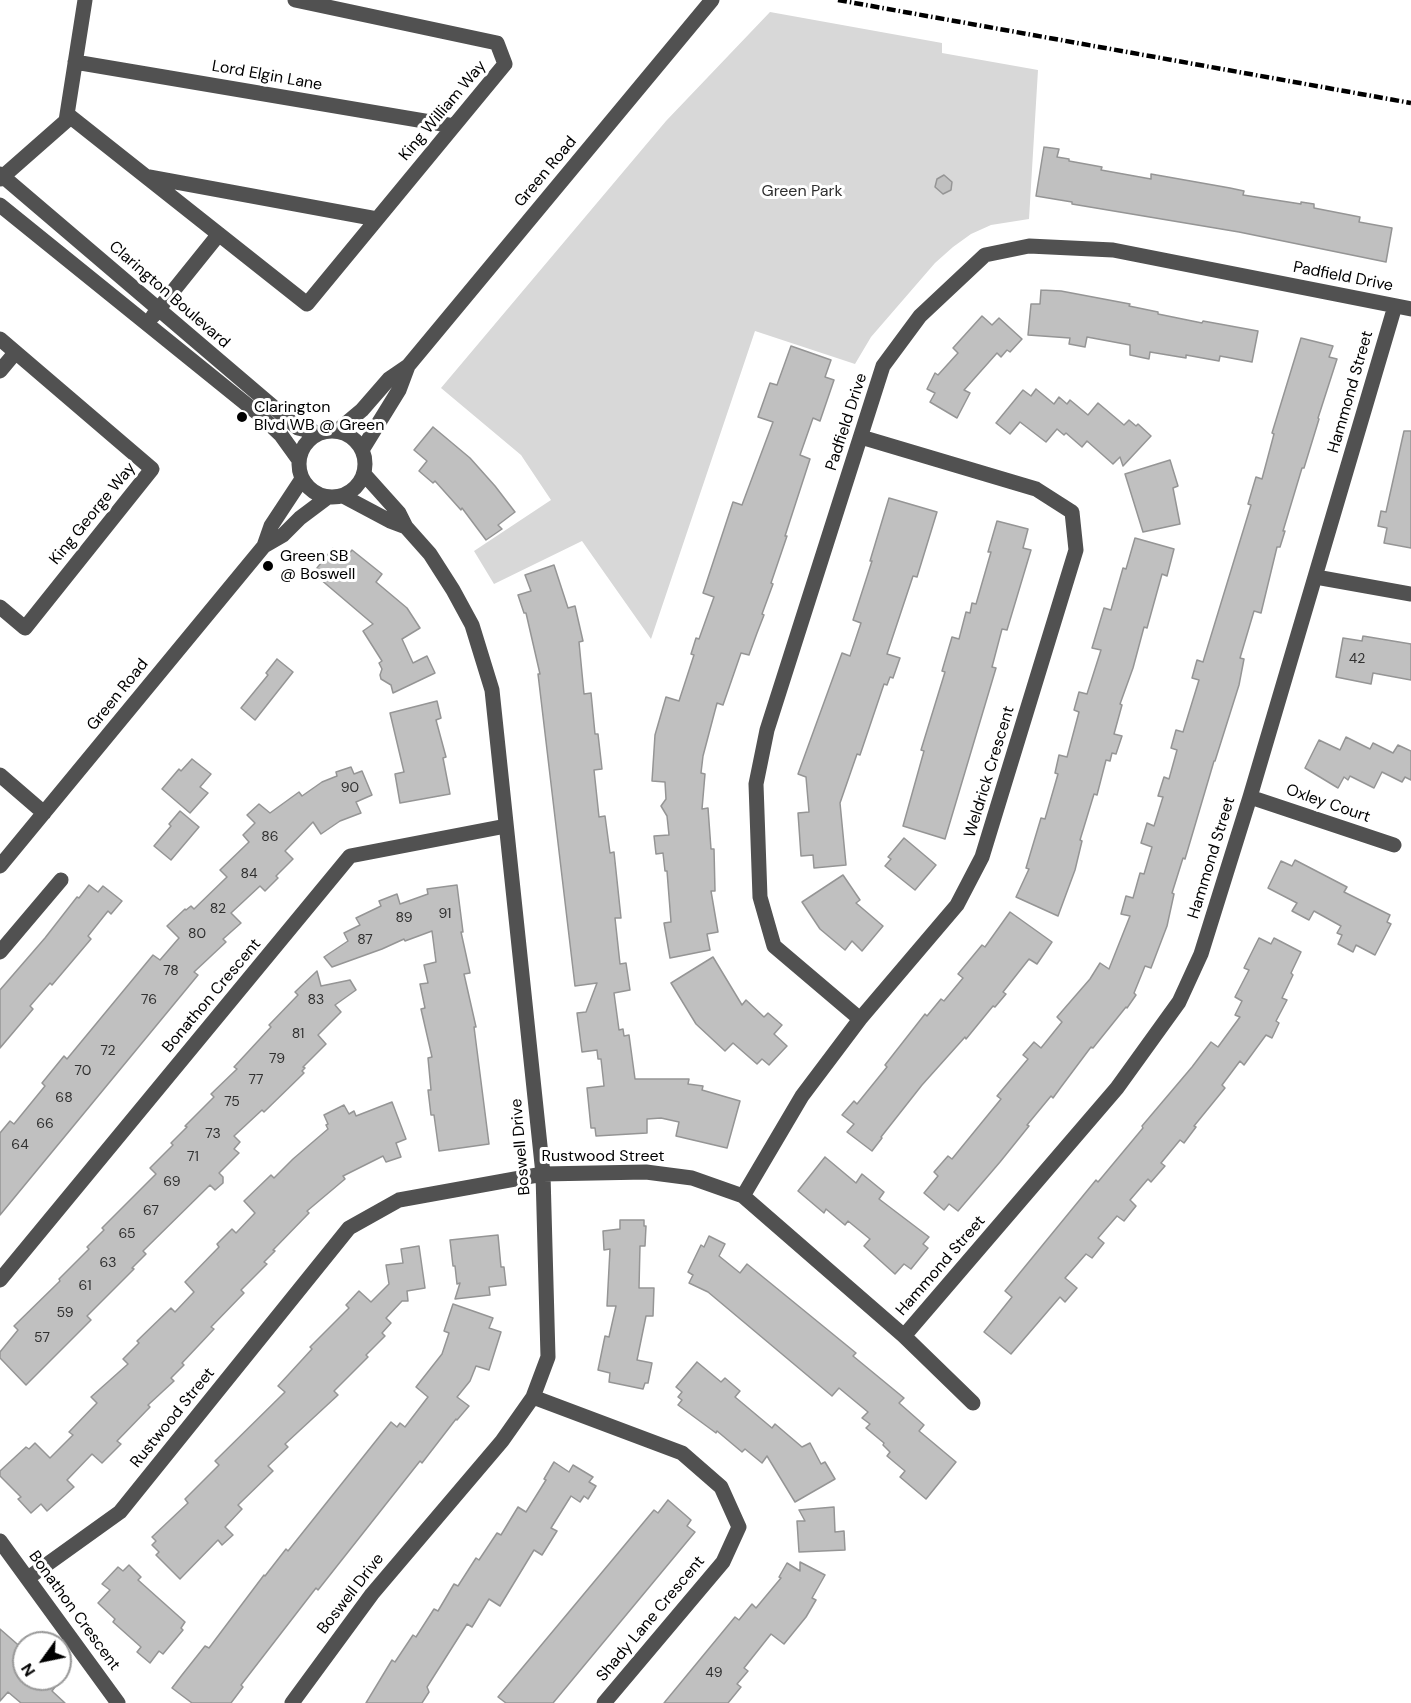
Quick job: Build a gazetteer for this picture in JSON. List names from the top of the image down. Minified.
{"streets":{"street":["Lord Elgin Lane","King William Way","Green Road","Padfield Drive","Clarington Boulevard","Hammond Street","King George Way","Weldrick Crescent","Oxley Court","Bonathon Crescent","Boswell Drive","Rustwood Street","Shady Lane Crescent"]},"crossings":[["Lord Elgin Lane","King William Way"],["Green Road","Clarington Boulevard"],["Green Road","Boswell Drive"],["Padfield Drive","Hammond Street"],["Padfield Drive","Weldrick Crescent"],["Clarington Boulevard","Boswell Drive"],["Hammond Street","Oxley Court"],["Hammond Street","Rustwood Street"],["Weldrick Crescent","Rustwood Street"],["Bonathon Crescent","Boswell Drive"],["Bonathon Crescent","Rustwood Street"],["Boswell Drive","Rustwood Street"],["Boswell Drive","Shady Lane Crescent"]],"parks":["Green Park"],"places":["Clarington Blvd WB @ Green","Green SB @ Boswell"],"house_numbers":["42","90","86","84","82","91","89","80","87","78","76","83","81","72","79","70","77","68","75","66","73","64","71","69","67","65","63","61","59","57","49"],"north":"bottom left"}
